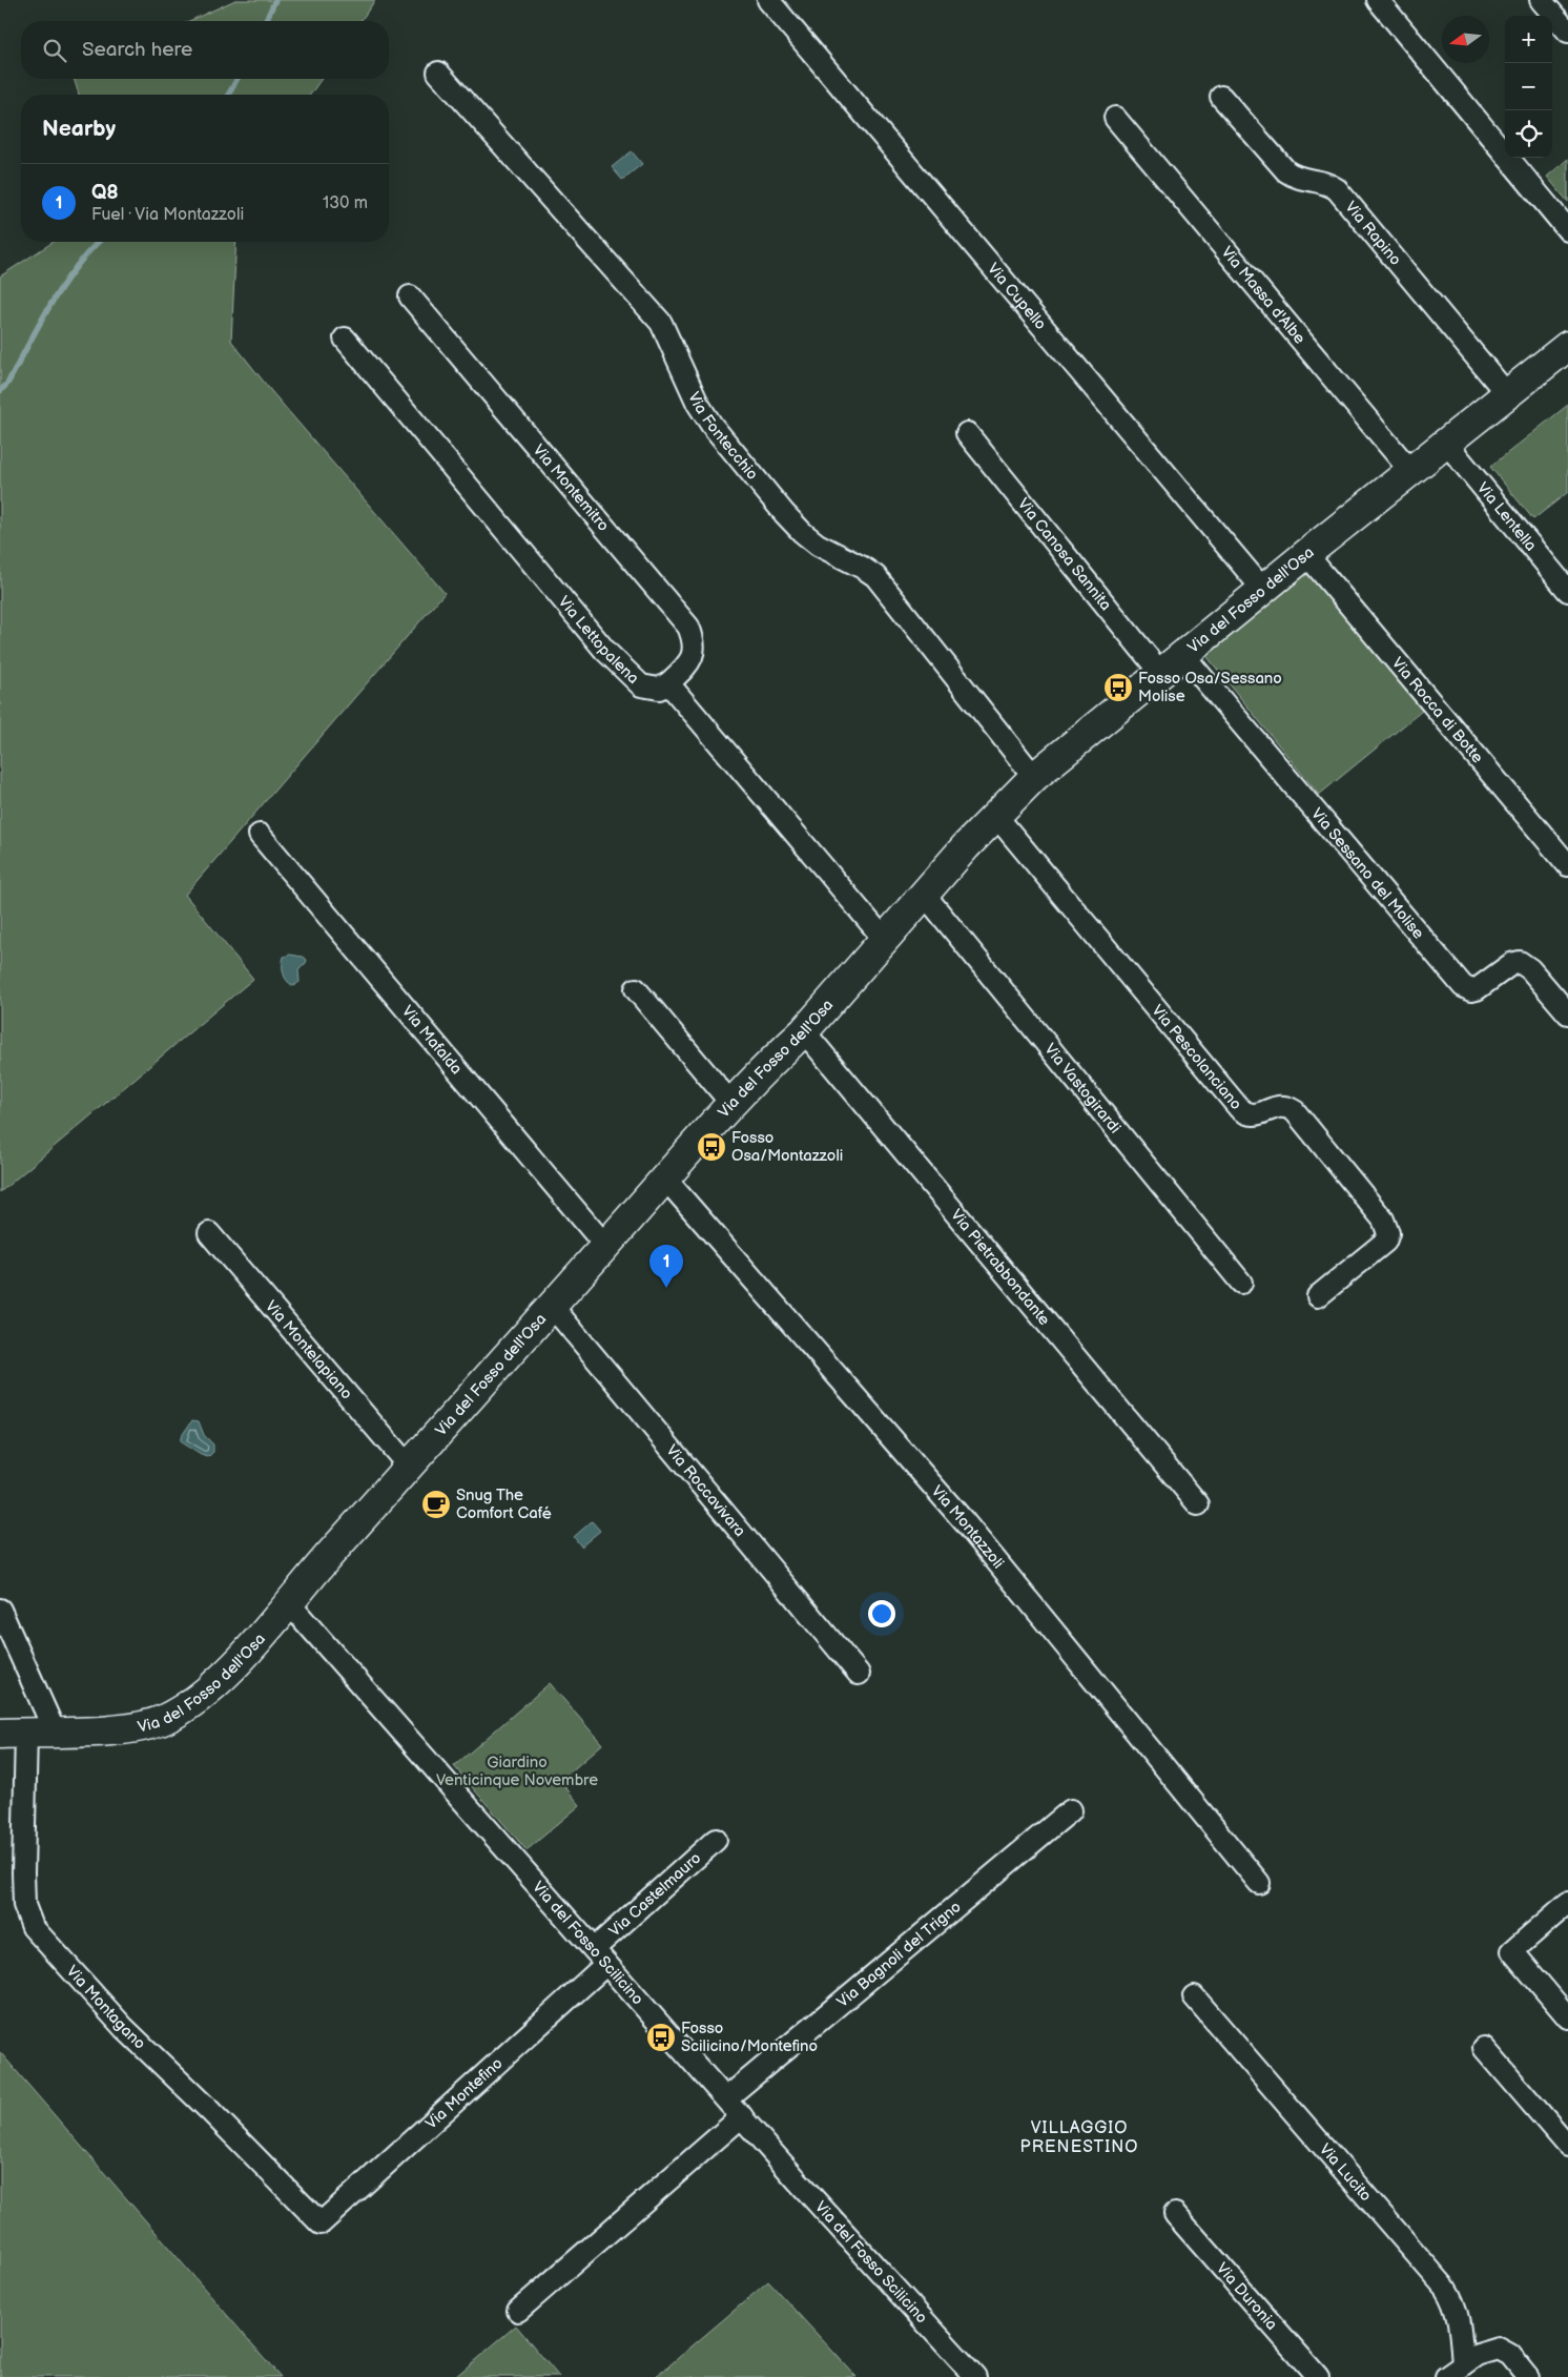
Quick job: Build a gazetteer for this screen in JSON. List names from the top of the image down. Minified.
{"streets":{"street":["Via Rapino","Via Cupello","Via Massa d'Albe","Via Fontecchio","Via Montemitro","Via Lentella","Via Canosa Sannita","Via del Fosso dell'Osa","Via Lettopalena","Via Rocca di Botte","Via Sessano del Molise","Via Mafalda","Via Pescolanciano","Via Vastogirardi","Via Pietrabbondante","Via Montelapiano","Via Roccavivara","Via Montazzoli","Via Castelmauro","Via del Fosso Scilicino","Via Bagnoli del Trigno","Via Montagano","Via Montefino","Via Lucito","Via Duronia"]},"crossings":[["Via Rapino","Via del Fosso dell'Osa"],["Via Cupello","Via del Fosso dell'Osa"],["Via Massa d'Albe","Via del Fosso dell'Osa"],["Via Fontecchio","Via del Fosso dell'Osa"],["Via Montemitro","Via Lettopalena"],["Via Lentella","Via del Fosso dell'Osa"],["Via Canosa Sannita","Via del Fosso dell'Osa"],["Via del Fosso dell'Osa","Via Rocca di Botte"],["Via del Fosso dell'Osa","Via Sessano del Molise"],["Via del Fosso dell'Osa","Via Mafalda"],["Via del Fosso dell'Osa","Via Pescolanciano"],["Via del Fosso dell'Osa","Via Vastogirardi"],["Via del Fosso dell'Osa","Via Pietrabbondante"],["Via del Fosso dell'Osa","Via Montelapiano"],["Via del Fosso dell'Osa","Via Roccavivara"],["Via del Fosso dell'Osa","Via Montazzoli"],["Via del Fosso dell'Osa","Via del Fosso Scilicino"],["Via del Fosso dell'Osa","Via Montagano"],["Via Castelmauro","Via del Fosso Scilicino"],["Via Castelmauro","Via Montefino"],["Via del Fosso Scilicino","Via Bagnoli del Trigno"],["Via del Fosso Scilicino","Via Montefino"],["Via Montagano","Via Montefino"]],"districts":["VILLAGGIO PRENESTINO"],"parks":["Giardino Venticinque Novembre"],"places":{"bus stop":["Fosso Osa/Sessano Molise","Fosso Osa/Montazzoli","Fosso Scilicino/Montefino"],"cafe":["Snug The Comfort Café"]},"north":"left","page":{"map_buttons":["+","−"],"search":"Search here","heading":"Nearby","list":[{"mark":"1","name":"Q8","note":"Fuel · Via Montazzoli","value":"130 m"}],"pins":"1"}}
